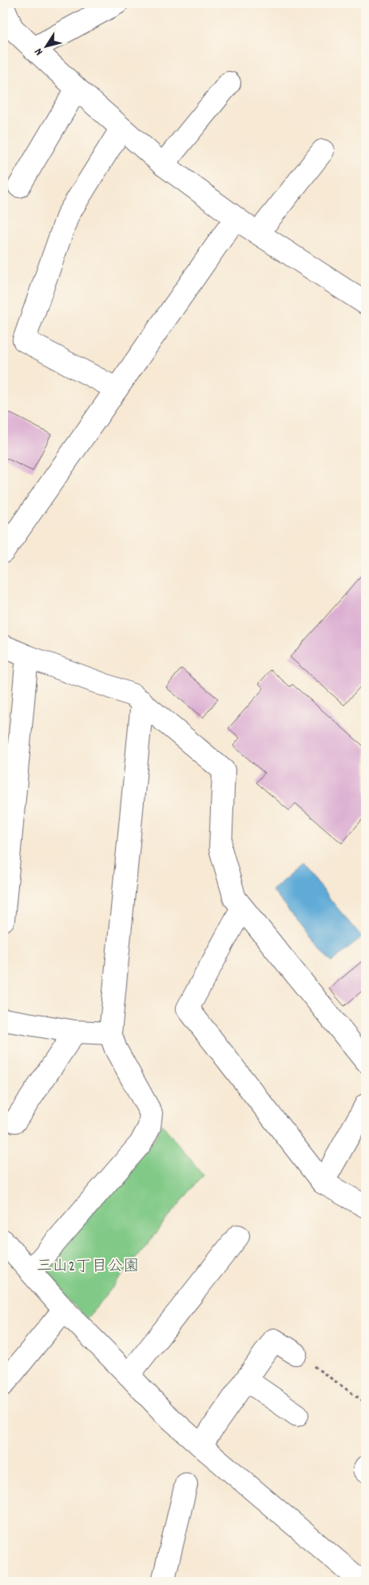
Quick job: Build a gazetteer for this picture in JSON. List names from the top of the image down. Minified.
{"parks":["三山2丁目公園"],"north":"bottom left"}
